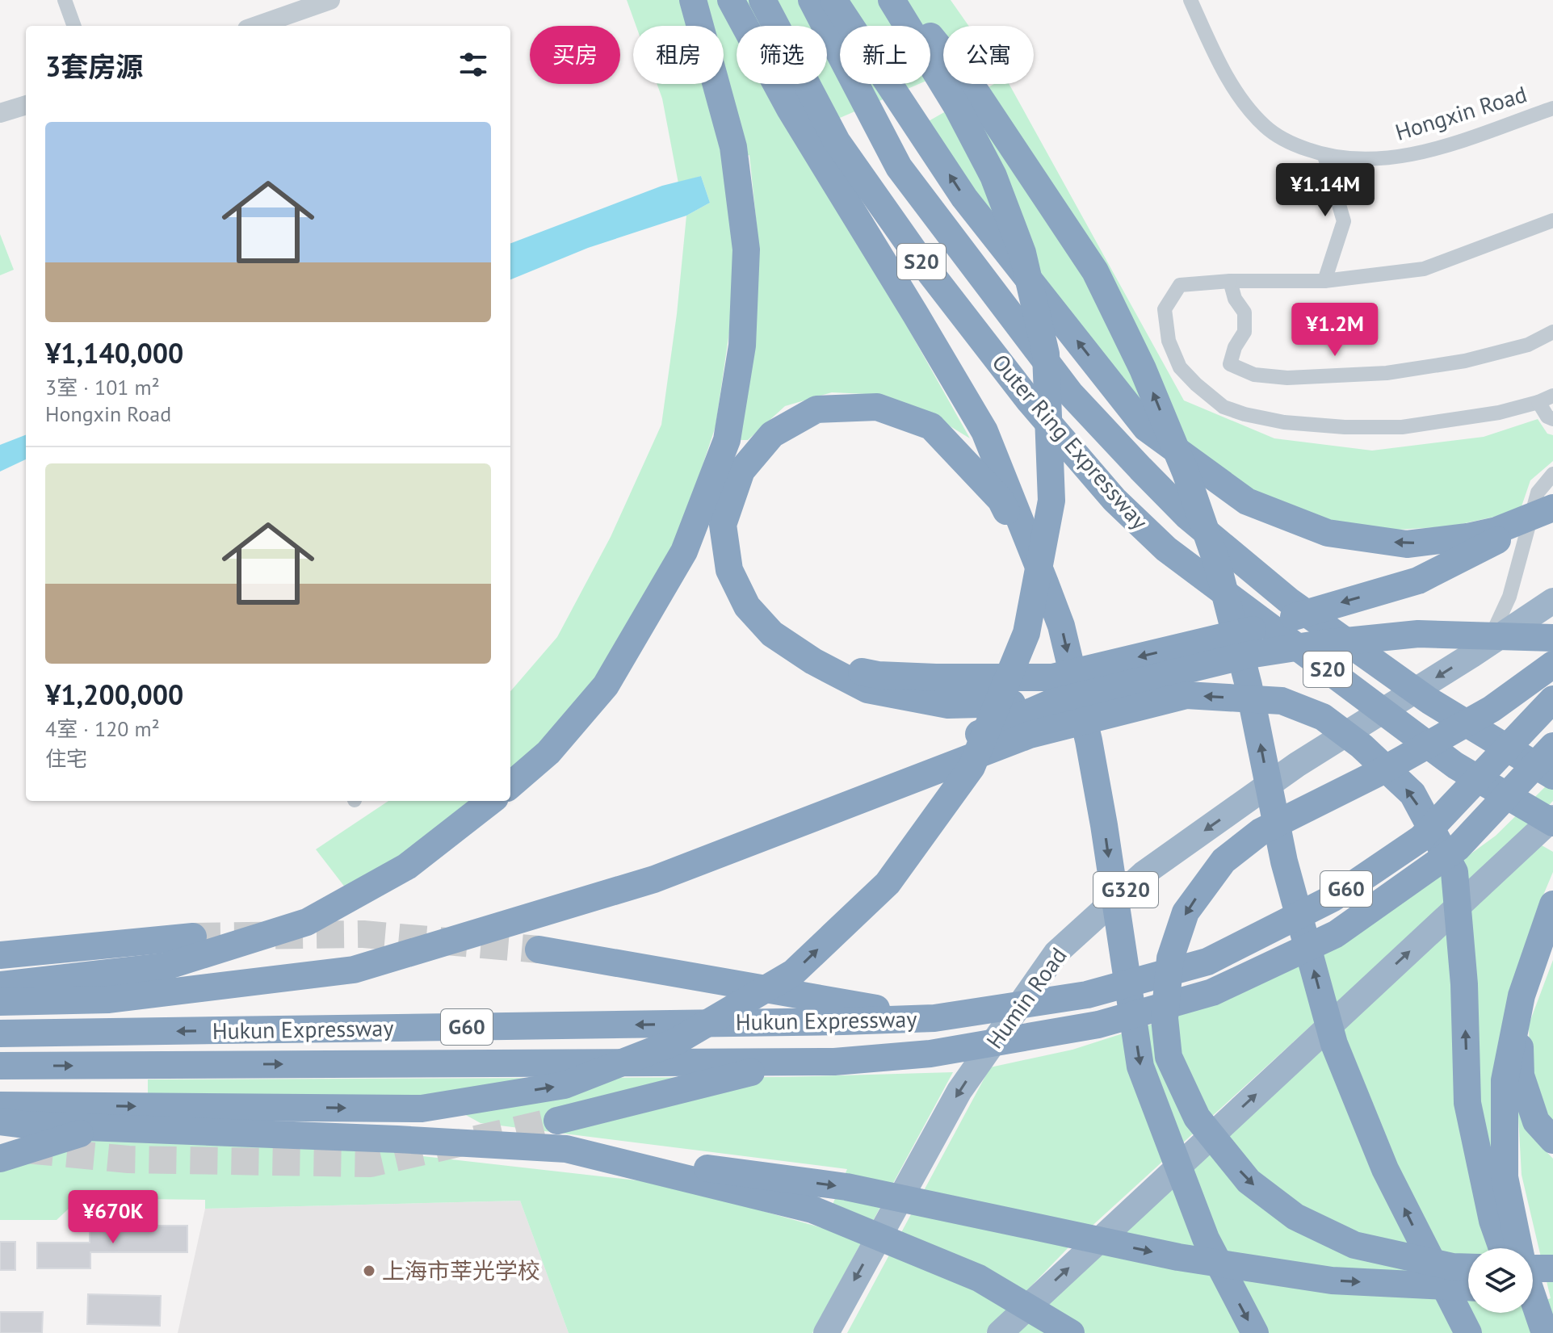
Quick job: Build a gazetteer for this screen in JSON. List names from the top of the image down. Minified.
{"streets":{"highway":["S20","Outer Ring Expressway","G60","G320","Humin Road","Hukun Expressway"],"street":["Hongxin Road"]},"places":["上海市莘光学校"],"page":{"chip":["买房","租房","筛选","新上","公寓"],"heading":"3套房源","list":[{"name":"¥1,140,000","note":"3室 · 101 m² · Hongxin Road"},{"name":"¥1,200,000","note":"4室 · 120 m² · 住宅"}],"price":["¥1.14M","¥1.2M","¥670K"]}}
